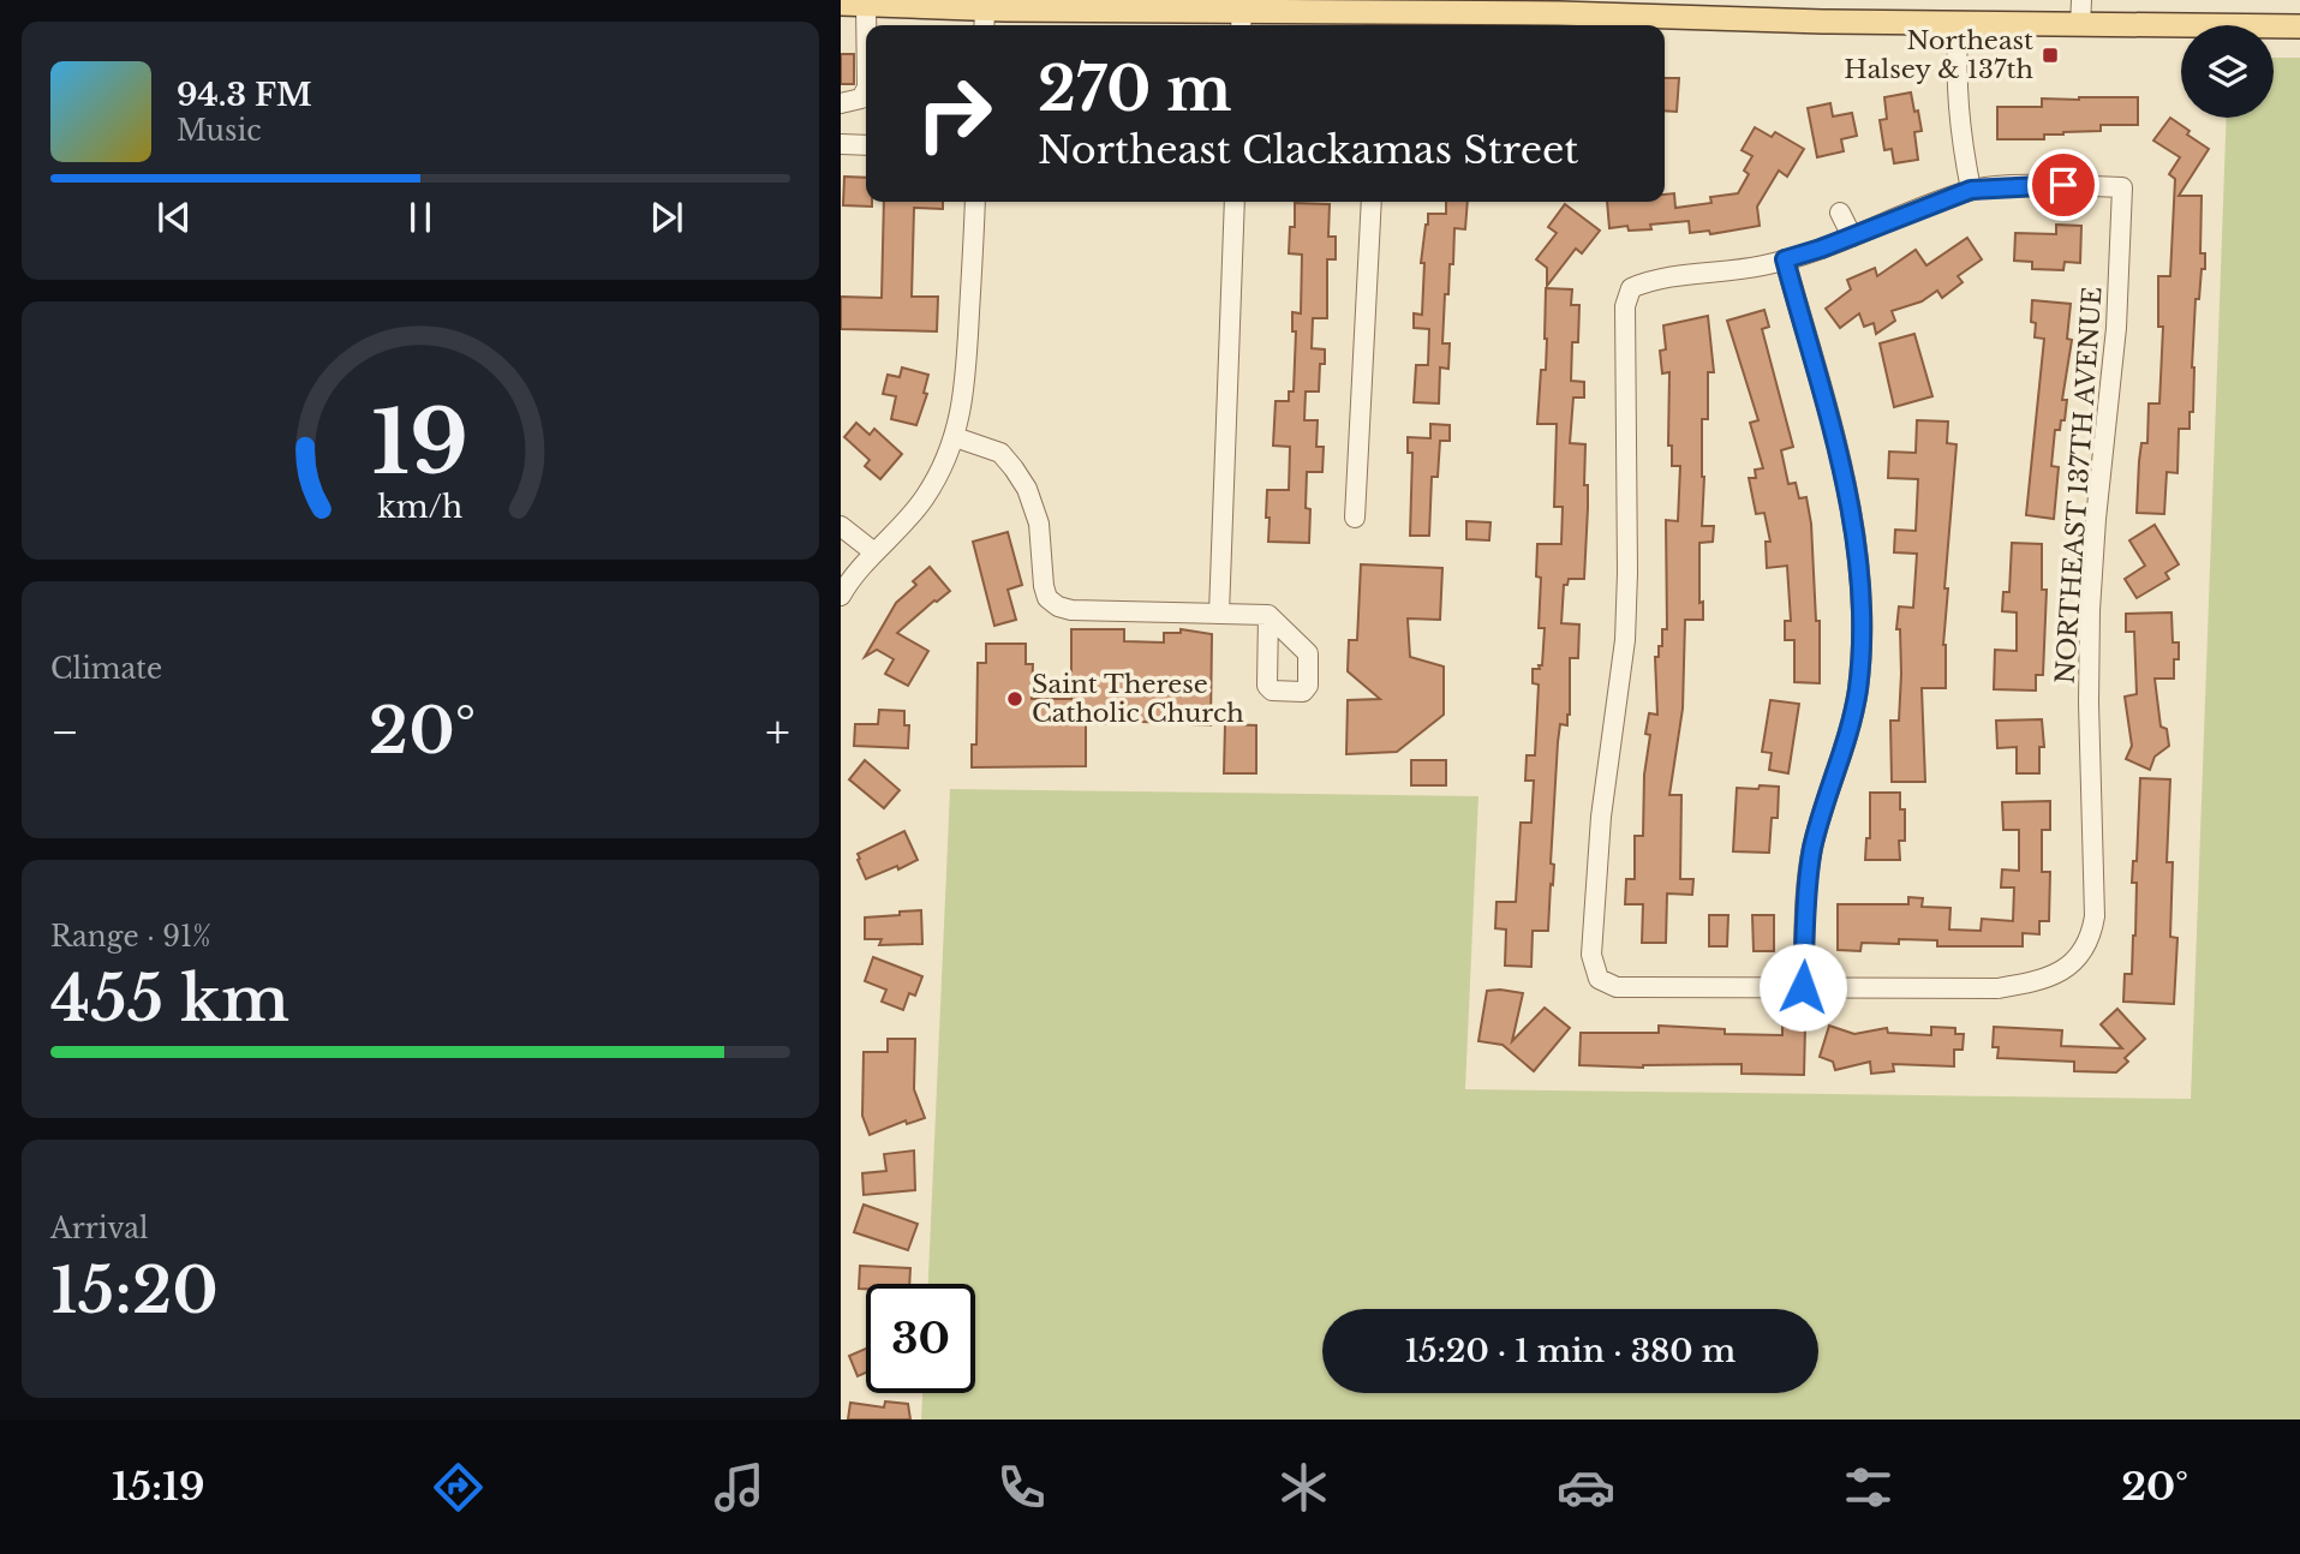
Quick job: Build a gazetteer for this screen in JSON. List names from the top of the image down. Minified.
{"streets":{"street":["NORTHEAST 137TH AVENUE"]},"places":{"transit":["Northeast Halsey & 137th"],"other":["Saint Therese Catholic Church"]},"page":{"turn":["270 m","Northeast Clackamas Street"],"song":["94.3 FM","Music"],"tile":["Climate",["Range · 91%","455 km"],["Arrival","15:20"]],"heat":["−","20°","+"],"limit":"30","trip":"15:20 · 1 min · 380 m","tabs":["15:19","20°"],"gauge":["19","km/h"]}}
